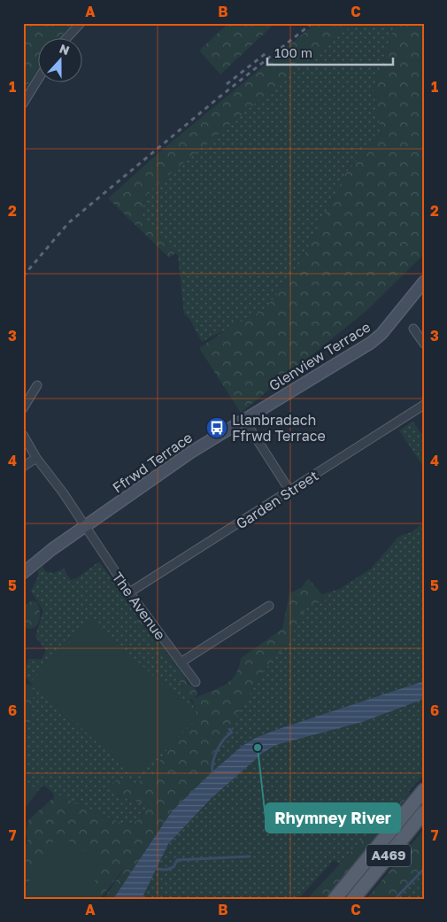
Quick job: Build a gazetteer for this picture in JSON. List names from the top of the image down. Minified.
{"streets":{"main road":["A469"],"street":["Glenview Terrace","Ffrwd Terrace","Garden Street","The Avenue"]},"crossings":[["Glenview Terrace","Ffrwd Terrace"],["Ffrwd Terrace","The Avenue"],["Garden Street","The Avenue"]],"places":{"bus stop":["Llanbradach Ffrwd Terrace"],"other":["Rhymney River"]},"scale_bar":"100 m","north":"top","grid":{"columns":["A","B","C"],"rows":["1","2","3","4","5","6","7"]}}
